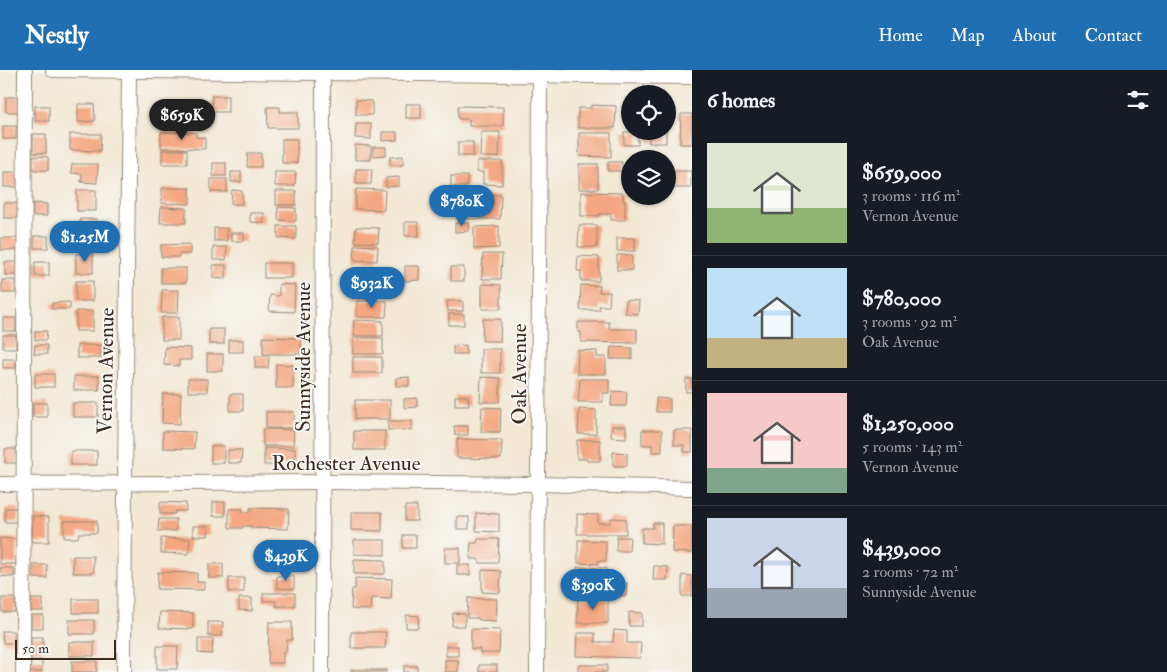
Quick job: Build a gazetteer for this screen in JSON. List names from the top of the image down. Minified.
{"streets":{"street":["Sunnyside Avenue","Vernon Avenue","Oak Avenue","Rochester Avenue"]},"crossings":[["Sunnyside Avenue","Rochester Avenue"],["Vernon Avenue","Rochester Avenue"],["Oak Avenue","Rochester Avenue"]],"scale_bar":"50 m","page":{"header":"Nestly","nav":["Home","Map","About","Contact"],"heading":"6 homes","price":["$659K","$780K","$1.25M","$932K","$439K","$390K"],"list":[{"name":"$659,000","note":"3 rooms · 116 m² · Vernon Avenue"},{"name":"$780,000","note":"3 rooms · 92 m² · Oak Avenue"},{"name":"$1,250,000","note":"5 rooms · 143 m² · Vernon Avenue"},{"name":"$439,000","note":"2 rooms · 72 m² · Sunnyside Avenue"}],"scale":"50 m"}}
